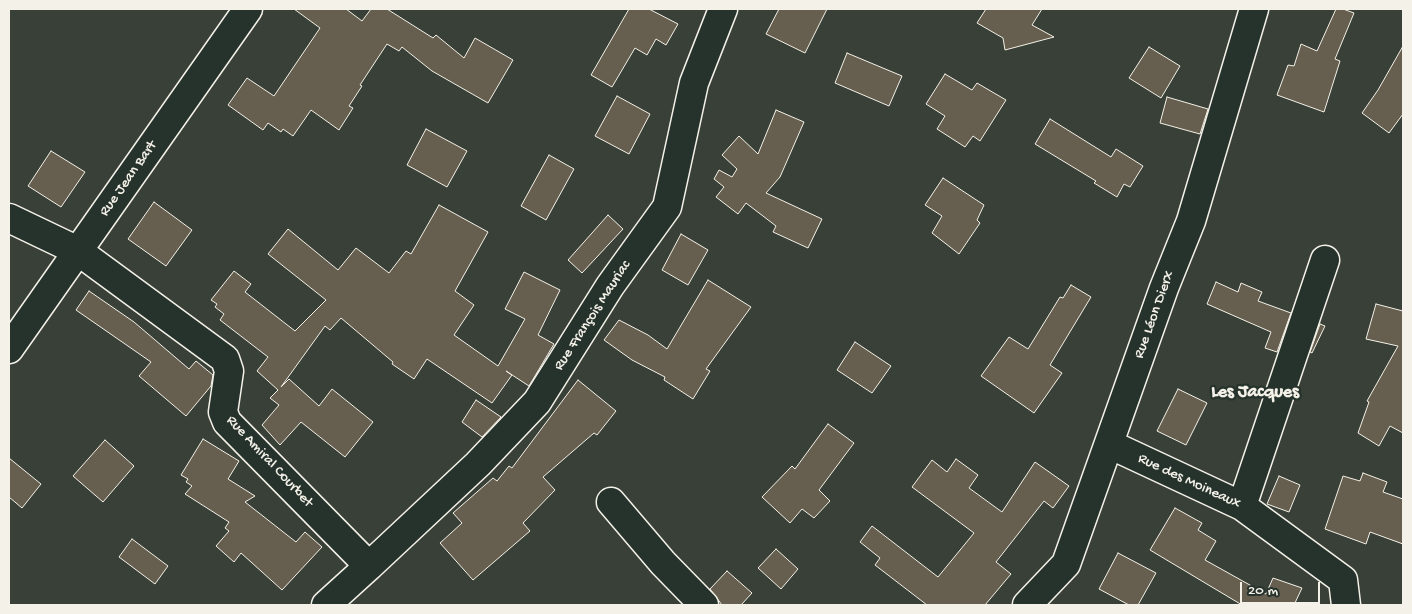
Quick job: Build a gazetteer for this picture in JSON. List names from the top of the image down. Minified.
{"streets":{"street":["Rue Jean Bart","Rue Léon Dierx","Rue François Mauriac","Rue Amiral Courbet","Rue des Moineaux"]},"crossings":[["Rue Jean Bart","Rue Amiral Courbet"],["Rue Léon Dierx","Rue des Moineaux"],["Rue François Mauriac","Rue Amiral Courbet"]],"districts":["Les Jacques"],"scale_bar":"20 m"}
